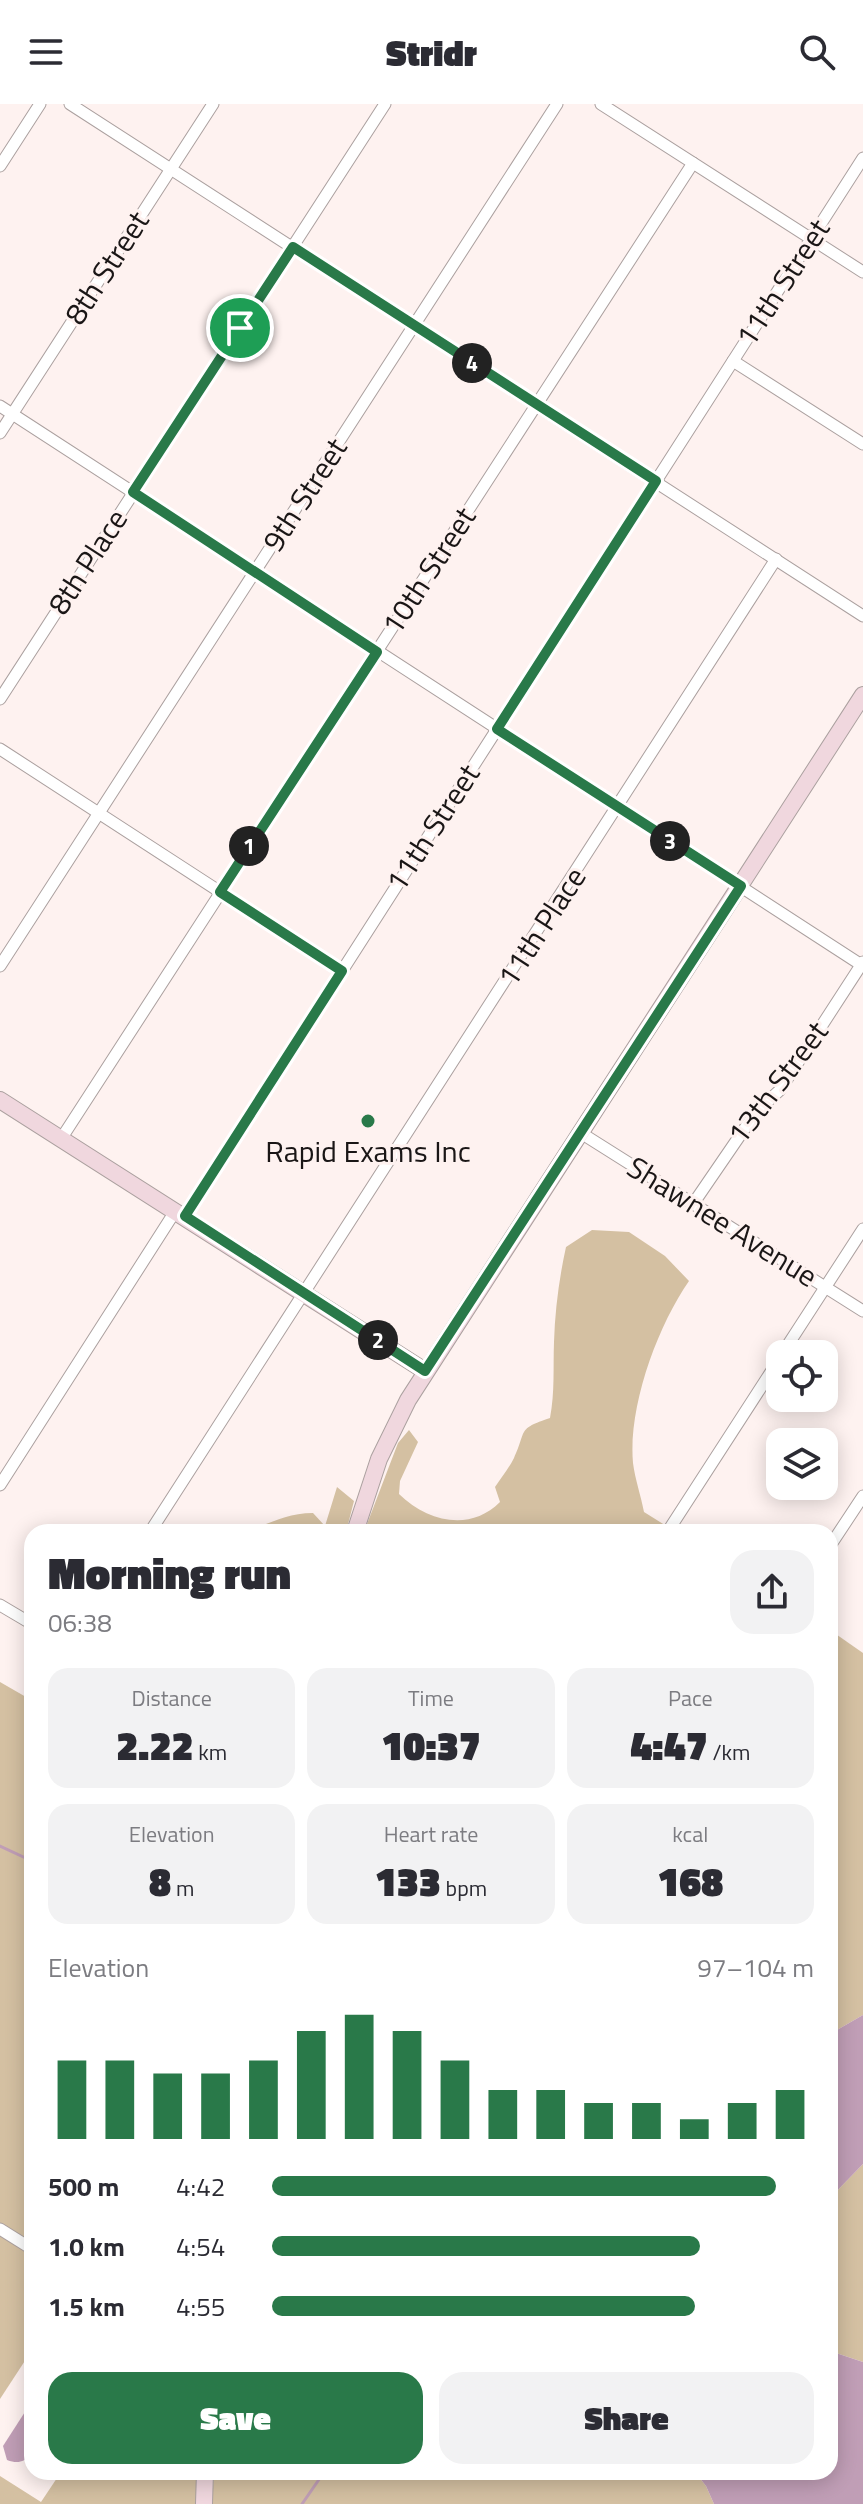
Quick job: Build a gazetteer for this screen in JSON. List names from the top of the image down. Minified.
{"streets":{"street":["8th Street","11th Street","9th Street","8th Place","10th Street","11th Place","13th Street","Shawnee Avenue"]},"crossings":[["13th Street","Shawnee Avenue"]],"places":["Rapid Exams Inc"],"page":{"header":"Stridr","pins":["4","3","1","2"],"heading":["Morning run","06:38"],"stats":[["Distance","2.22 km"],["Time","10:37"],["Pace","4:47 /km"],["Elevation","8 m"],["Heart rate","133 bpm"],["kcal","168"]],"chart":["Elevation","97–104 m"],"list":[{"name":"500 m","note":"4:42"},{"name":"1.0 km","note":"4:54"},{"name":"1.5 km","note":"4:55"}],"buttons":["Save","Share"]}}
